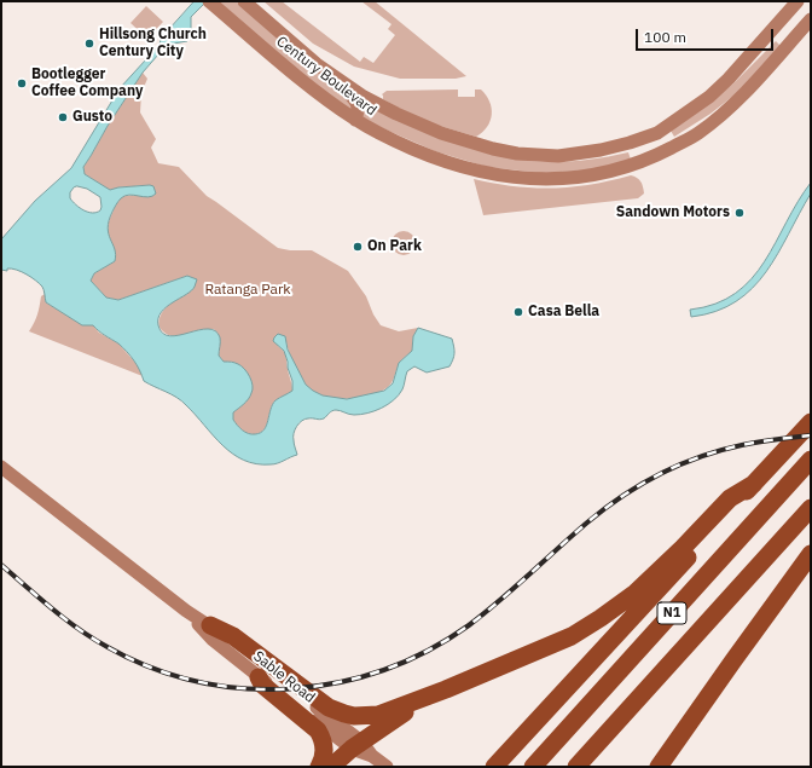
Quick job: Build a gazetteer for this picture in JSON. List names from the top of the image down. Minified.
{"streets":{"highway":["N1"],"main road":["Century Boulevard","Sable Road"]},"parks":["Ratanga Park"],"places":["Hillsong Church Century City","Bootlegger Coffee Company","Gusto","Sandown Motors","On Park","Casa Bella"],"scale_bar":"100 m"}
